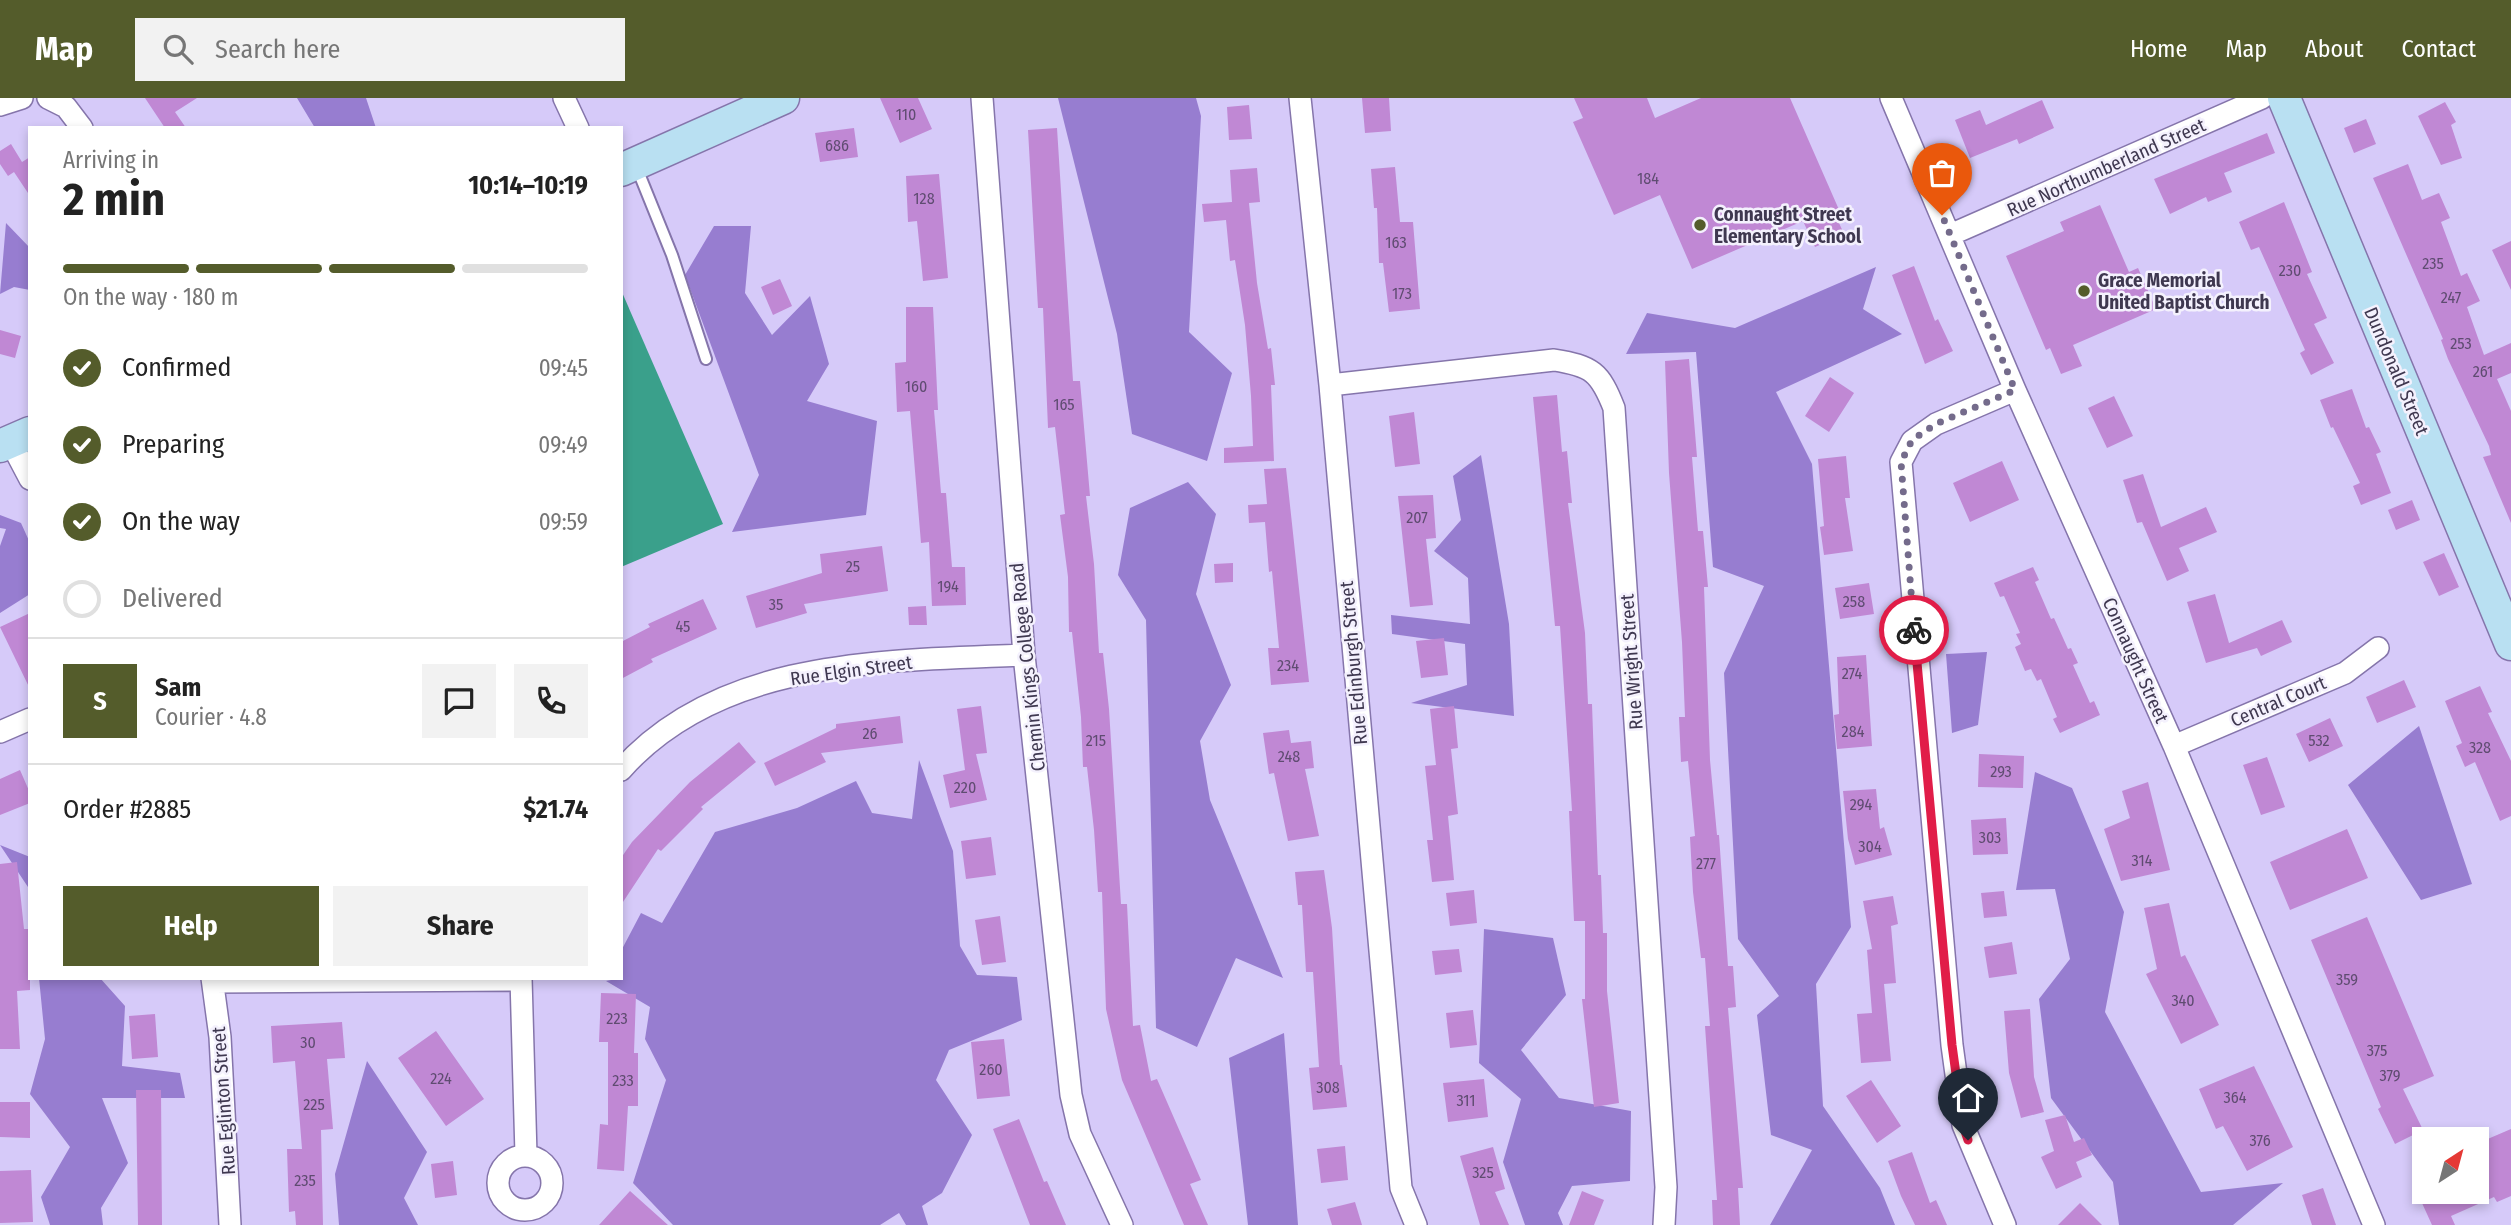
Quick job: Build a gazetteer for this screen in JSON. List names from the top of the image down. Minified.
{"streets":{"street":["Rue Northumberland Street","Dundonald Street","Connaught Street","Rue Wright Street","Rue Edinburgh Street","Chemin Kings College Road","Rue Elgin Street","Central Court","Rue Eglinton Street"]},"crossings":[["Rue Northumberland Street","Connaught Street"],["Connaught Street","Central Court"],["Rue Wright Street","Rue Edinburgh Street"],["Chemin Kings College Road","Rue Elgin Street"]],"places":["Connaught Street Elementary School","Grace Memorial United Baptist Church"],"house_numbers":["110","686","184","128","163","235","230","173","247","253","261","160","165","207","25","194","258","35","45","234","274","284","26","215","532","328","248","293","220","294","303","304","314","277","359","340","223","30","375","260","379","224","233","308","364","311","225","376","325","235"],"north":"top right","page":{"header":"Map","search":"Search here","nav":["Home","Map","About","Contact"],"heading":["2 min","Arriving in","10:14–10:19"],"panel":["Sam","Courier · 4.8","Order #2885","$21.74"],"bar":"On the way · 180 m","list":[["Confirmed","09:45"],["Preparing","09:49"],["On the way","09:59"],"Delivered"],"round":"S","buttons":["Help","Share"]}}
